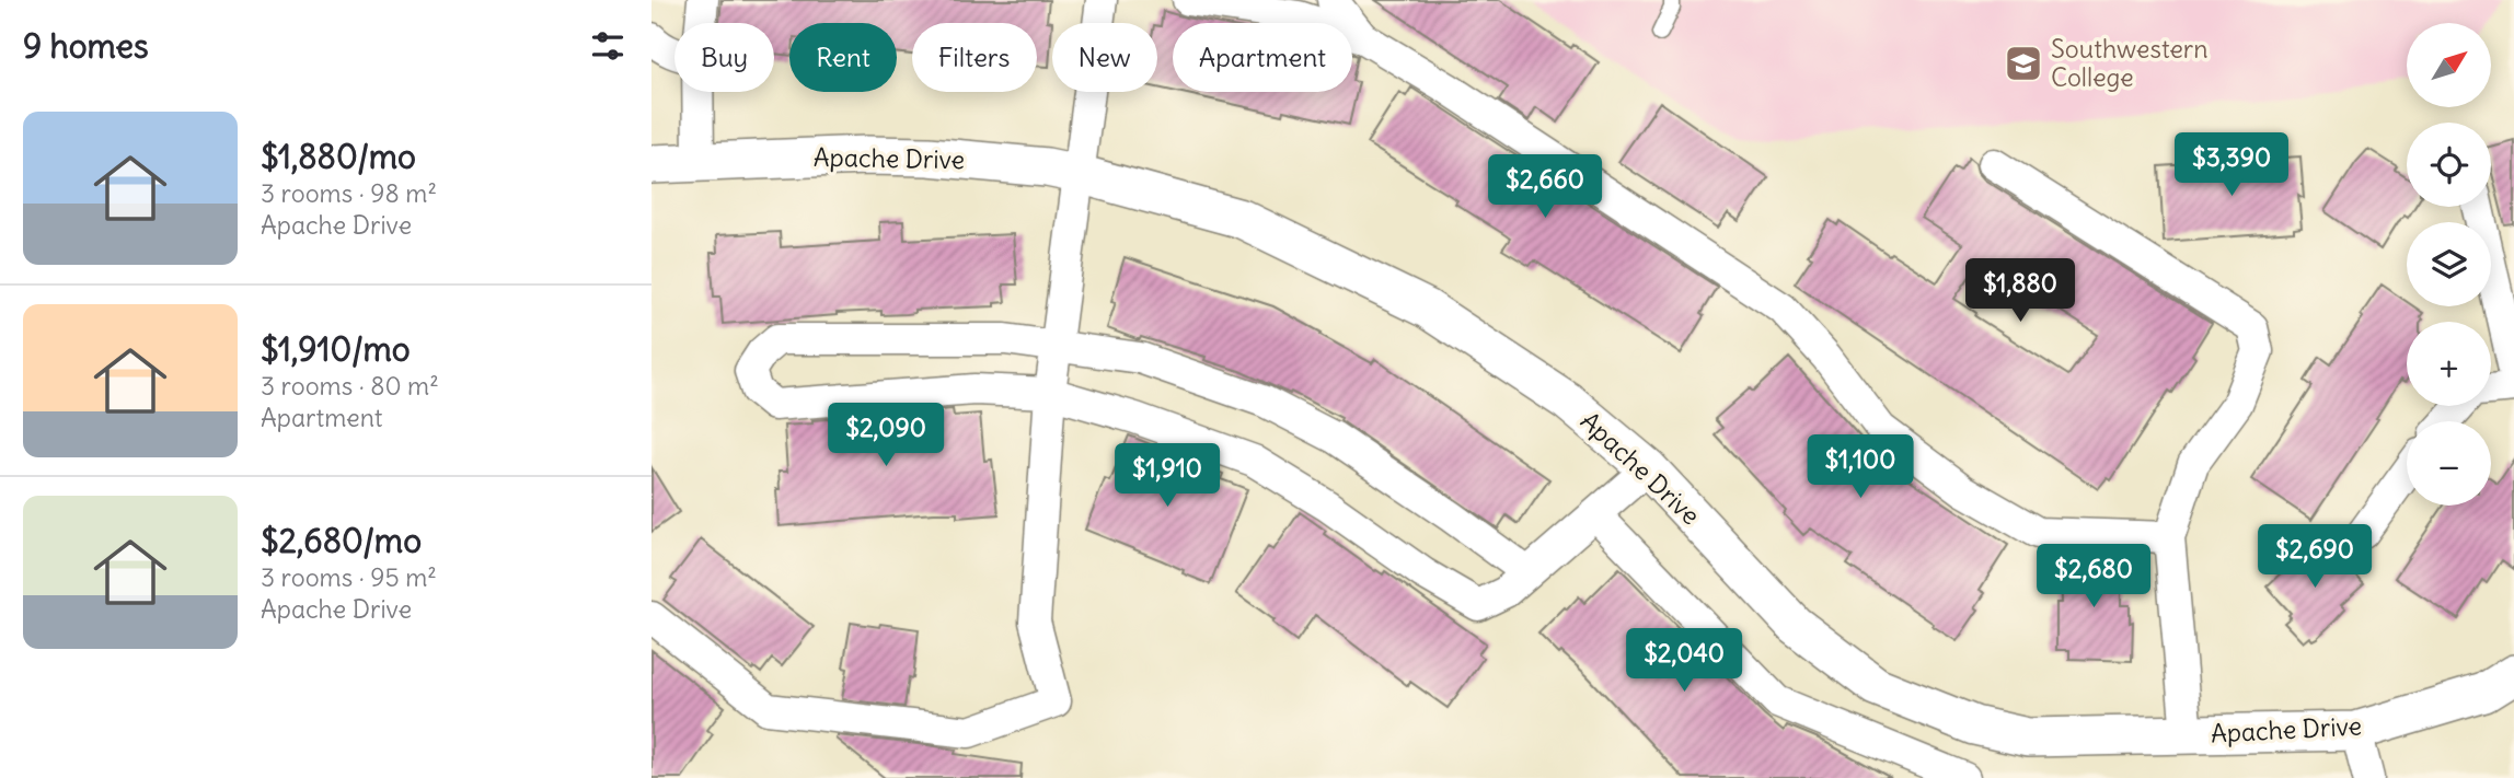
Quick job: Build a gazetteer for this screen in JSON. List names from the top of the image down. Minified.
{"streets":{"street":["Apache Drive"]},"places":{"school or university":["Southwestern College"]},"north":"top right","page":{"heading":"9 homes","map_buttons":["+","−"],"chip":["Buy","Rent","Filters","New","Apartment"],"list":[{"name":"$1,880/mo","note":"3 rooms · 98 m² · Apache Drive"},{"name":"$1,910/mo","note":"3 rooms · 80 m² · Apartment"},{"name":"$2,680/mo","note":"3 rooms · 95 m² · Apache Drive"}],"price":["$3,390","$2,660","$1,880","$2,090","$1,100","$1,910","$2,690","$2,680","$2,040"]}}
